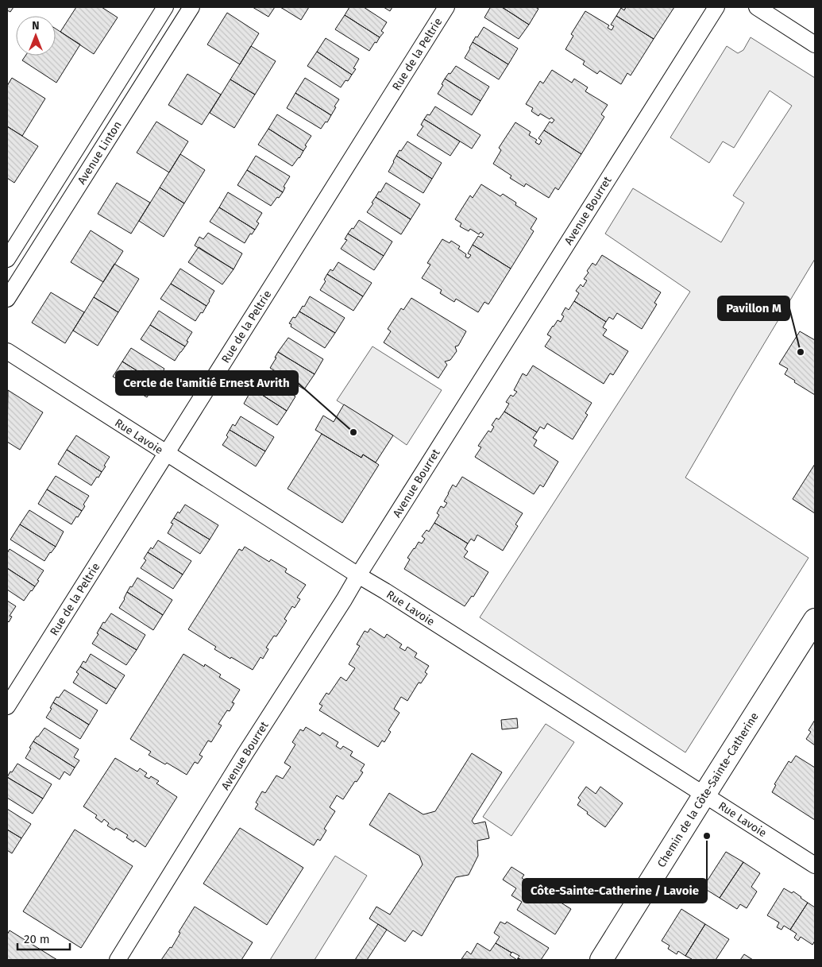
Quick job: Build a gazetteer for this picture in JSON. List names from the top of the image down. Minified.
{"streets":{"main road":["Chemin de la Côte-Sainte-Catherine"],"street":["Rue de la Peltrie","Avenue Linton","Avenue Bourret","Rue Lavoie"]},"crossings":[["Rue de la Peltrie","Rue Lavoie"],["Avenue Bourret","Rue Lavoie"],["Rue Lavoie","Chemin de la Côte-Sainte-Catherine"]],"places":["Pavillon M","Cercle de l'amitié Ernest Avrith","Côte-Sainte-Catherine / Lavoie"],"scale_bar":"20 m","north":"top"}
